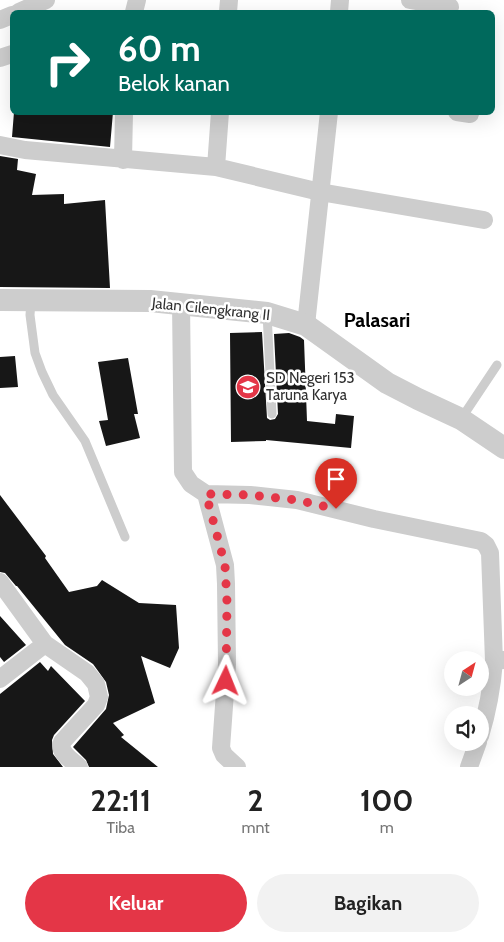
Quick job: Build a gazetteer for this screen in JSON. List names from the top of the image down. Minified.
{"streets":{"street":["Jalan Cilengkrang II"]},"districts":["Palasari"],"places":{"school or university":["SD Negeri 153 Taruna Karya"]},"north":"top right","page":{"turn":["60 m","Belok kanan"],"eta":["22:11","Tiba","2","mnt","100","m"],"buttons":["Keluar","Bagikan"]}}
